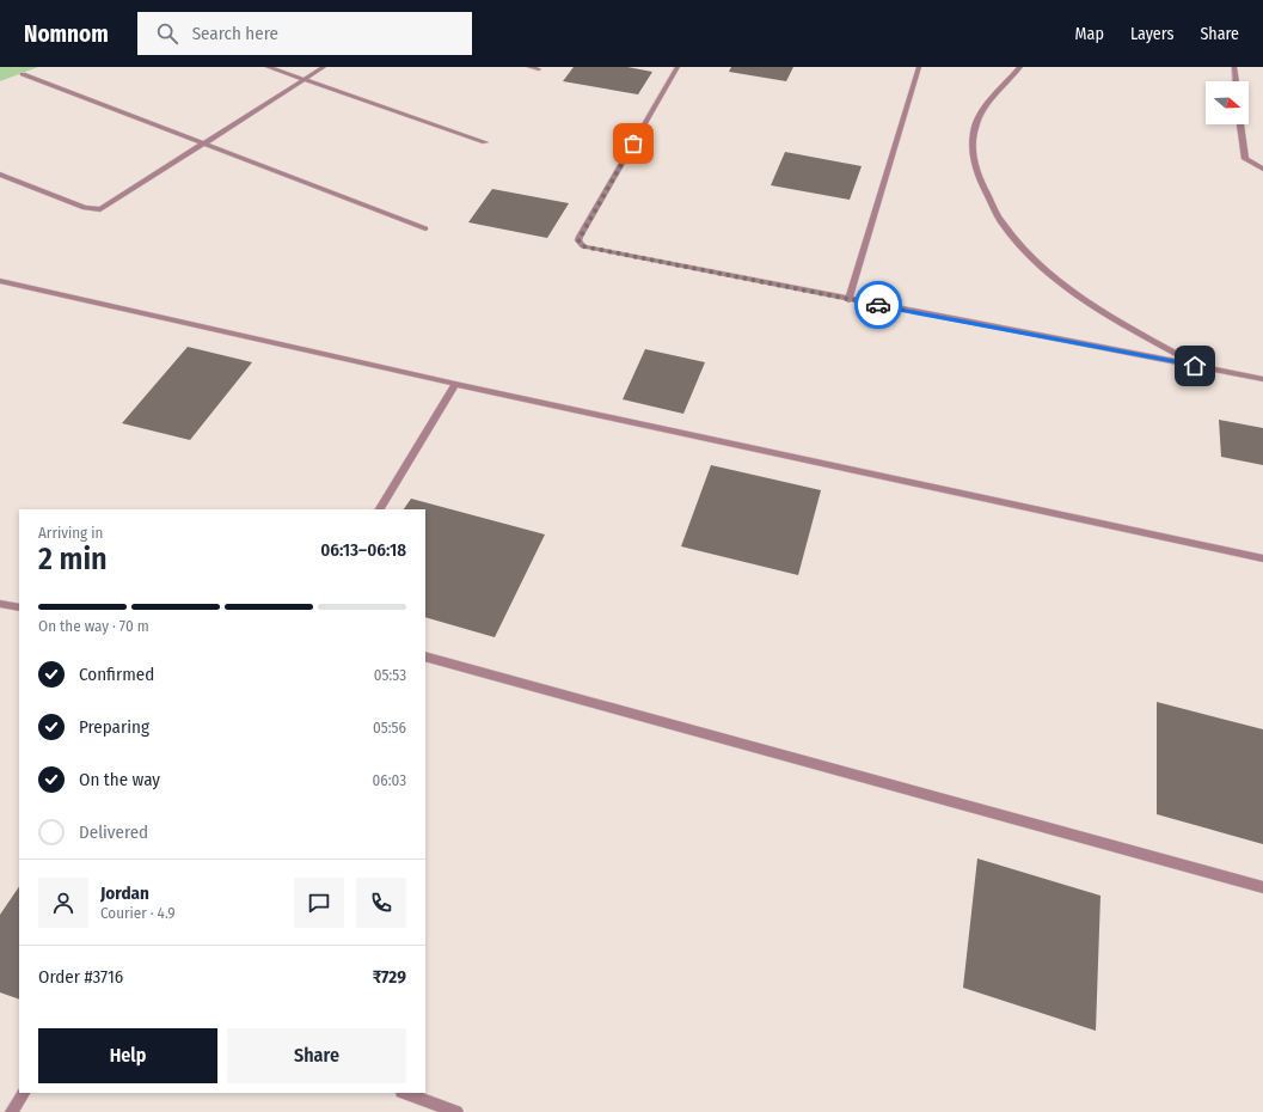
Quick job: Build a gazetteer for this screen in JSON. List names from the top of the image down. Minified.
{"north":"right","page":{"header":"Nomnom","search":"Search here","nav":["Map","Layers","Share"],"heading":["2 min","Arriving in","06:13–06:18"],"panel":["Jordan","Courier · 4.9","Order #3716","₹729"],"bar":"On the way · 70 m","list":[["Confirmed","05:53"],["Preparing","05:56"],["On the way","06:03"],"Delivered"],"buttons":["Help","Share"]}}
